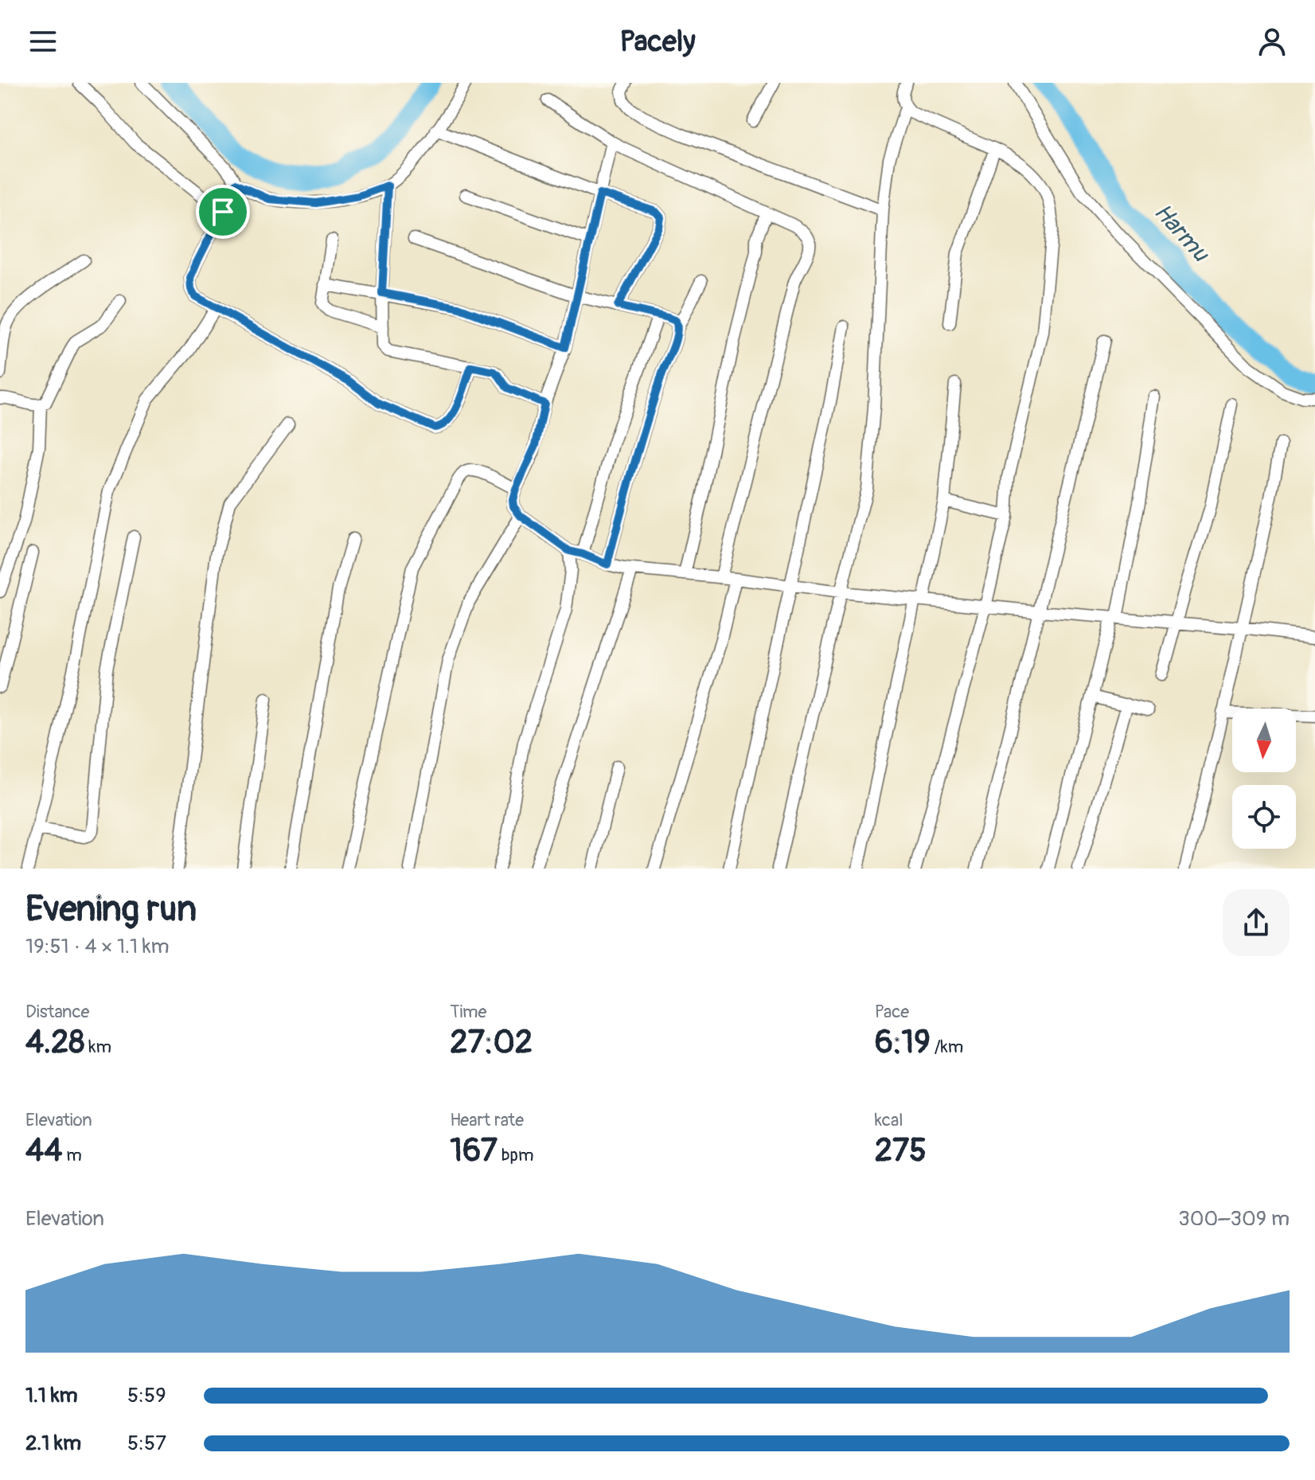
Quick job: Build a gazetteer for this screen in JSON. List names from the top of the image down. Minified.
{"water":["Harmu"],"north":"bottom","page":{"header":"Pacely","heading":["Evening run","19:51 · 4 × 1.1 km"],"stats":[["Distance","4.28 km"],["Time","27:02"],["Pace","6:19 /km"],["Elevation","44 m"],["Heart rate","167 bpm"],["kcal","275"]],"chart":["Elevation","300–309 m"],"list":[{"name":"1.1 km","note":"5:59"},{"name":"2.1 km","note":"5:57"}]}}
